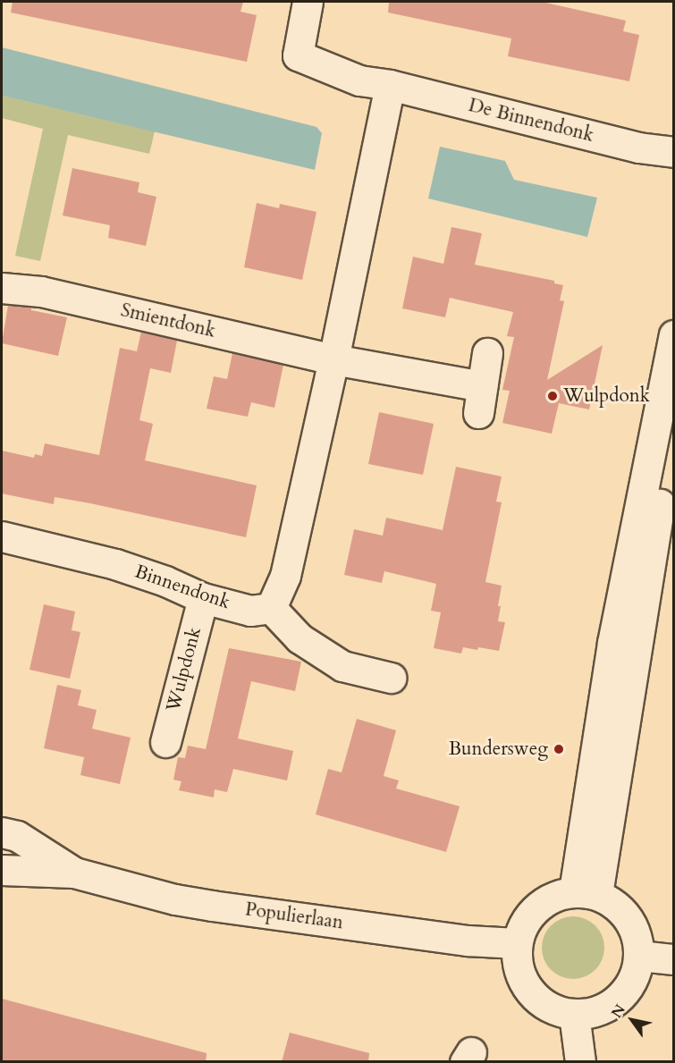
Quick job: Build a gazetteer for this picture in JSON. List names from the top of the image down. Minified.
{"streets":{"street":["De Binnendonk","Smientdonk","Binnendonk","Wulpdonk","Populierlaan"]},"crossings":[["Binnendonk","Wulpdonk"]],"places":["Wulpdonk","Bundersweg"],"north":"top left"}
